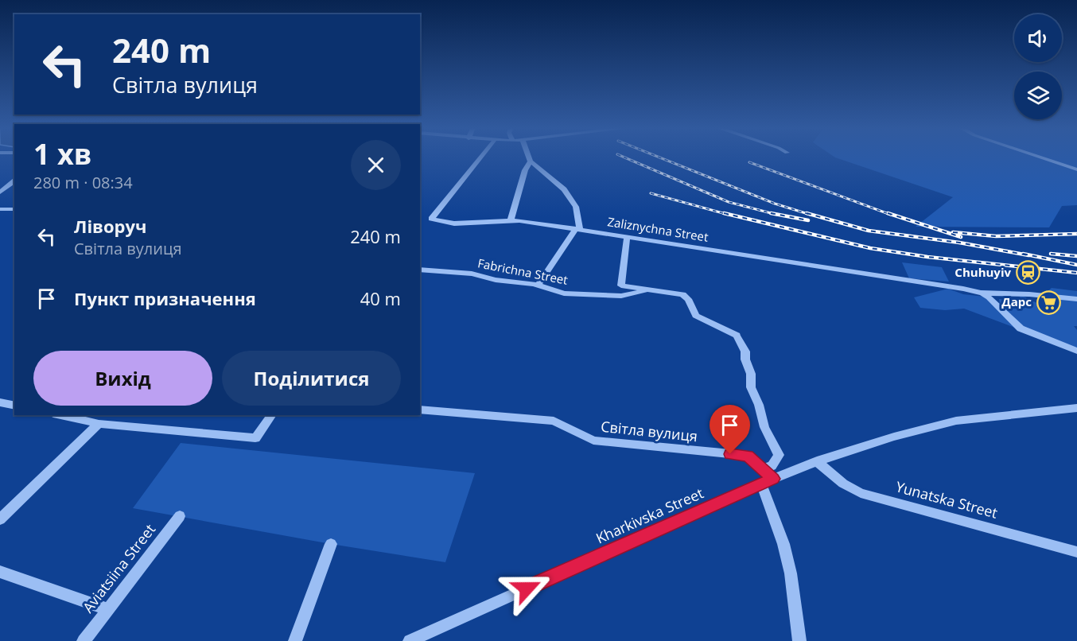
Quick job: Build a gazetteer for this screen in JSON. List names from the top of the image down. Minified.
{"streets":{"street":["Zaliznychna Street","Fabrichna Street","Світла вулиця","Yunatska Street","Kharkivska Street","Aviatsiina Street"]},"crossings":[["Світла вулиця","Kharkivska Street"],["Yunatska Street","Kharkivska Street"]],"places":{"station":["Chuhuyiv"],"supermarket":["Дарс"]},"page":{"turn":["240 m","Світла вулиця"],"heading":["1 хв","280 m · 08:34"],"list":[{"name":"Ліворуч","note":"Світла вулиця","value":"240 m"},{"name":"Пункт призначення","value":"40 m"}],"buttons":["Вихід","Поділитися"]}}
